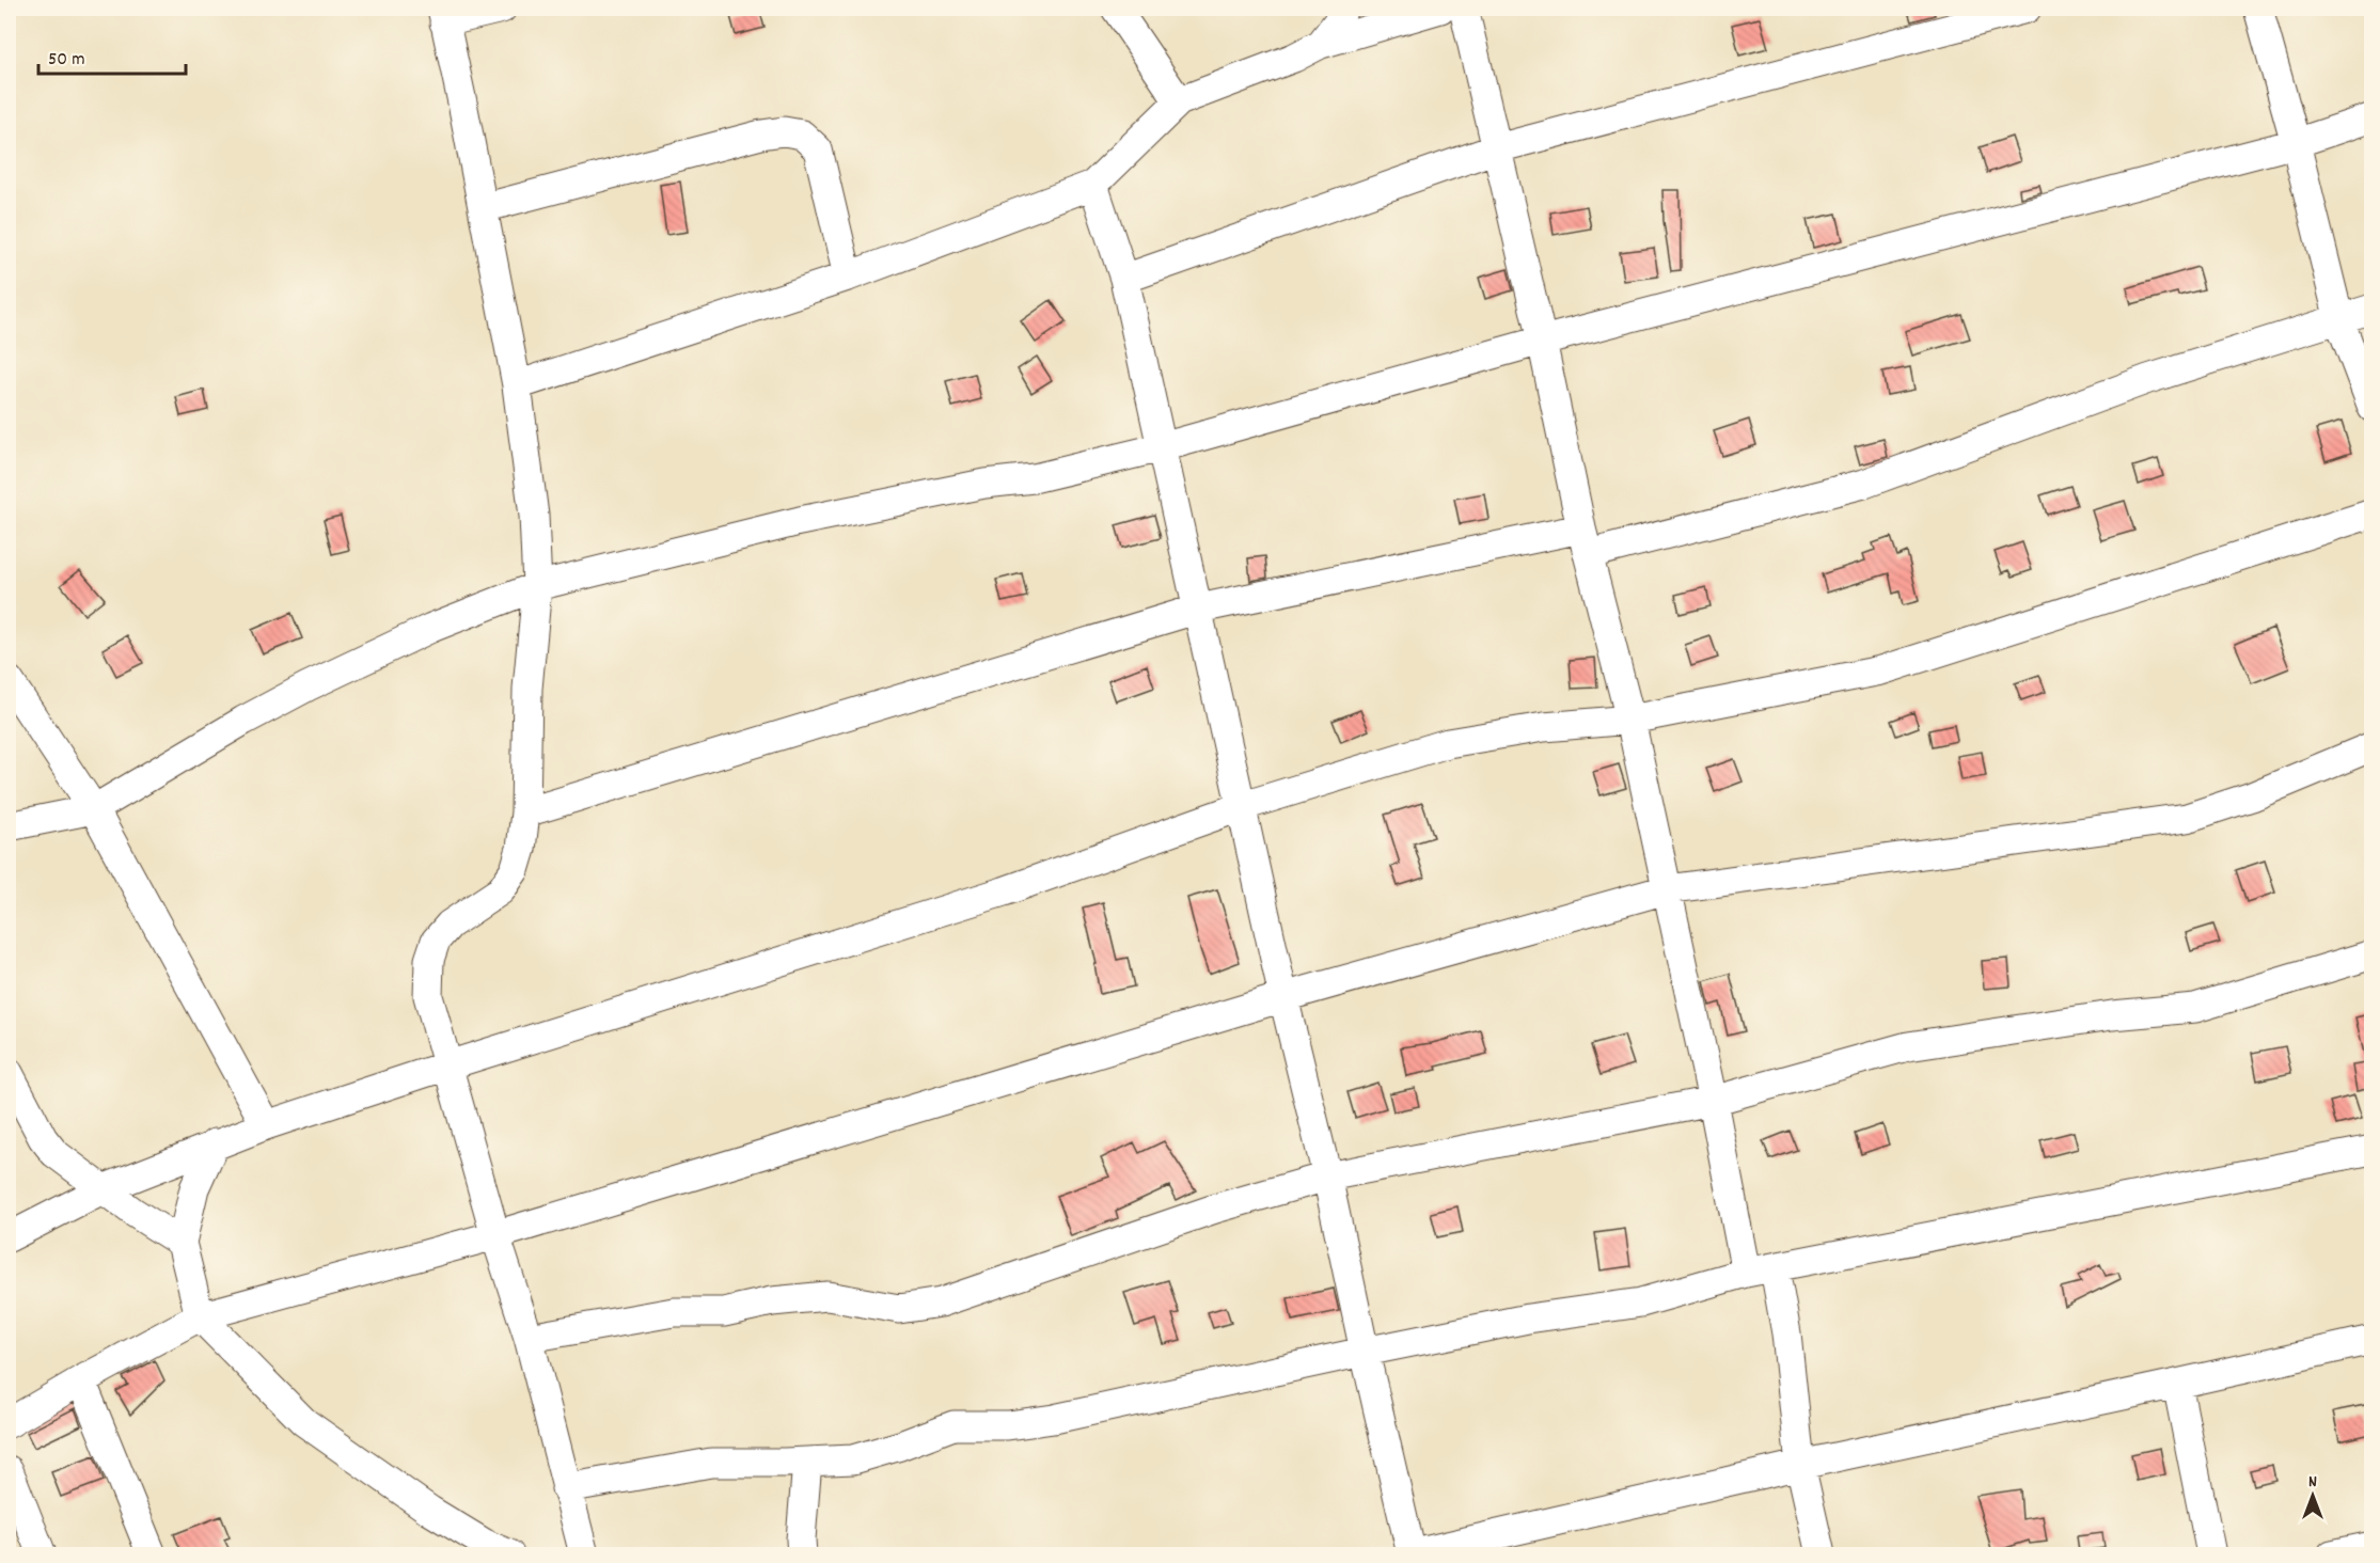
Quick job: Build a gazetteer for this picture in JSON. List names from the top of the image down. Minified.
{"scale_bar":"50 m","north":"top"}
